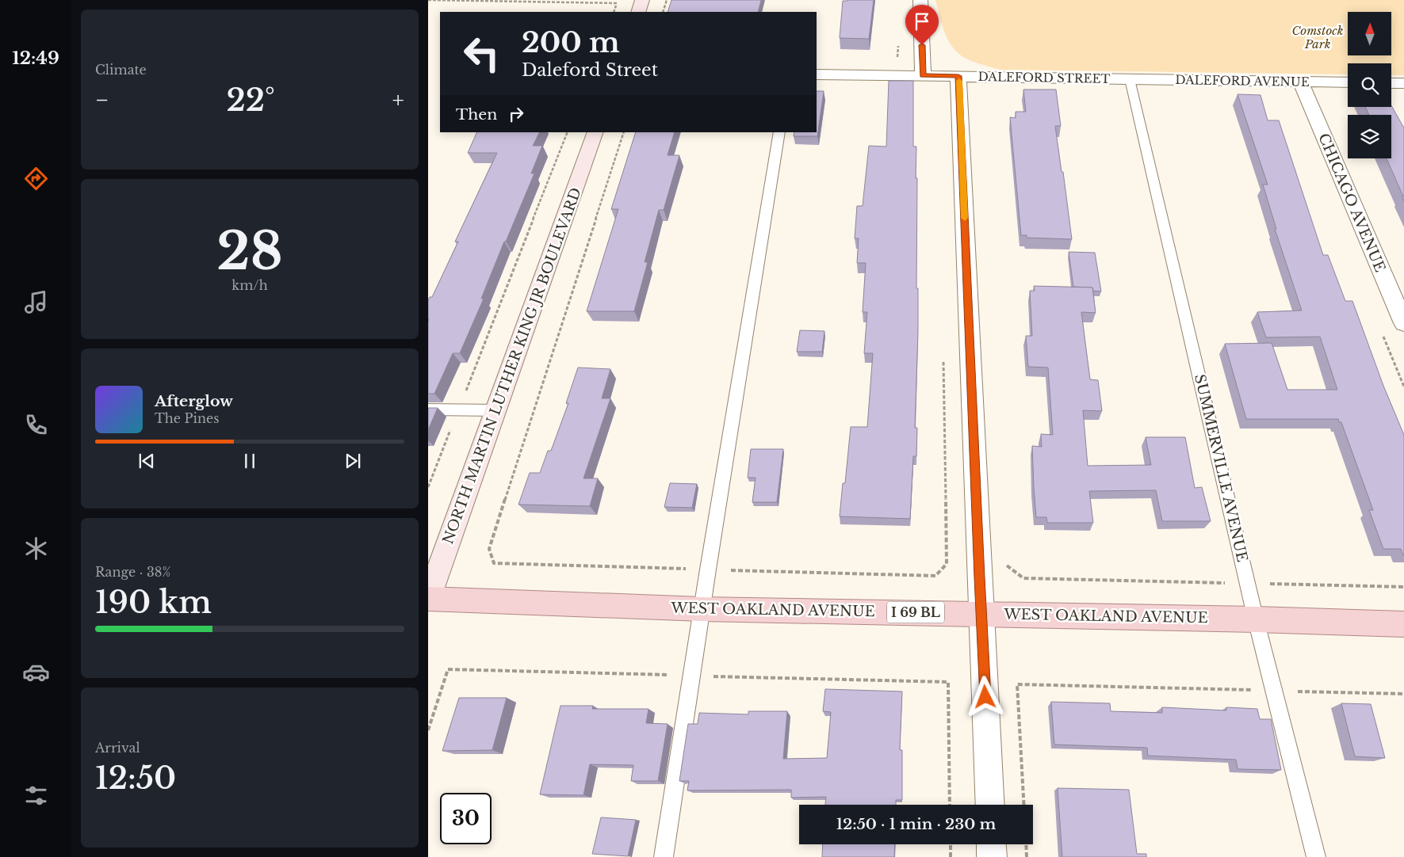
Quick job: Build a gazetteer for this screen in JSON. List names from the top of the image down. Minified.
{"streets":{"main road":["WEST OAKLAND AVENUE","I 69 BL"],"street":["DALEFORD STREET","DALEFORD AVENUE","CHICAGO AVENUE","NORTH MARTIN LUTHER KING JR BOULEVARD"],"lane":["SUMMERVILLE AVENUE"]},"crossings":[["DALEFORD STREET","DALEFORD AVENUE"],["DALEFORD STREET","SUMMERVILLE AVENUE"],["DALEFORD AVENUE","CHICAGO AVENUE"],["DALEFORD AVENUE","SUMMERVILLE AVENUE"],["NORTH MARTIN LUTHER KING JR BOULEVARD","WEST OAKLAND AVENUE"],["SUMMERVILLE AVENUE","WEST OAKLAND AVENUE"]],"parks":["Comstock Park"],"north":"top","page":{"tabs":"12:49","tile":["Climate",["28","km/h"],["Range · 38%","190 km"],["Arrival","12:50"]],"turn":["200 m","Daleford Street"],"heat":["−","22°","+"],"then":"Then","song":["Afterglow","The Pines"],"limit":"30","trip":"12:50 · 1 min · 230 m"}}
